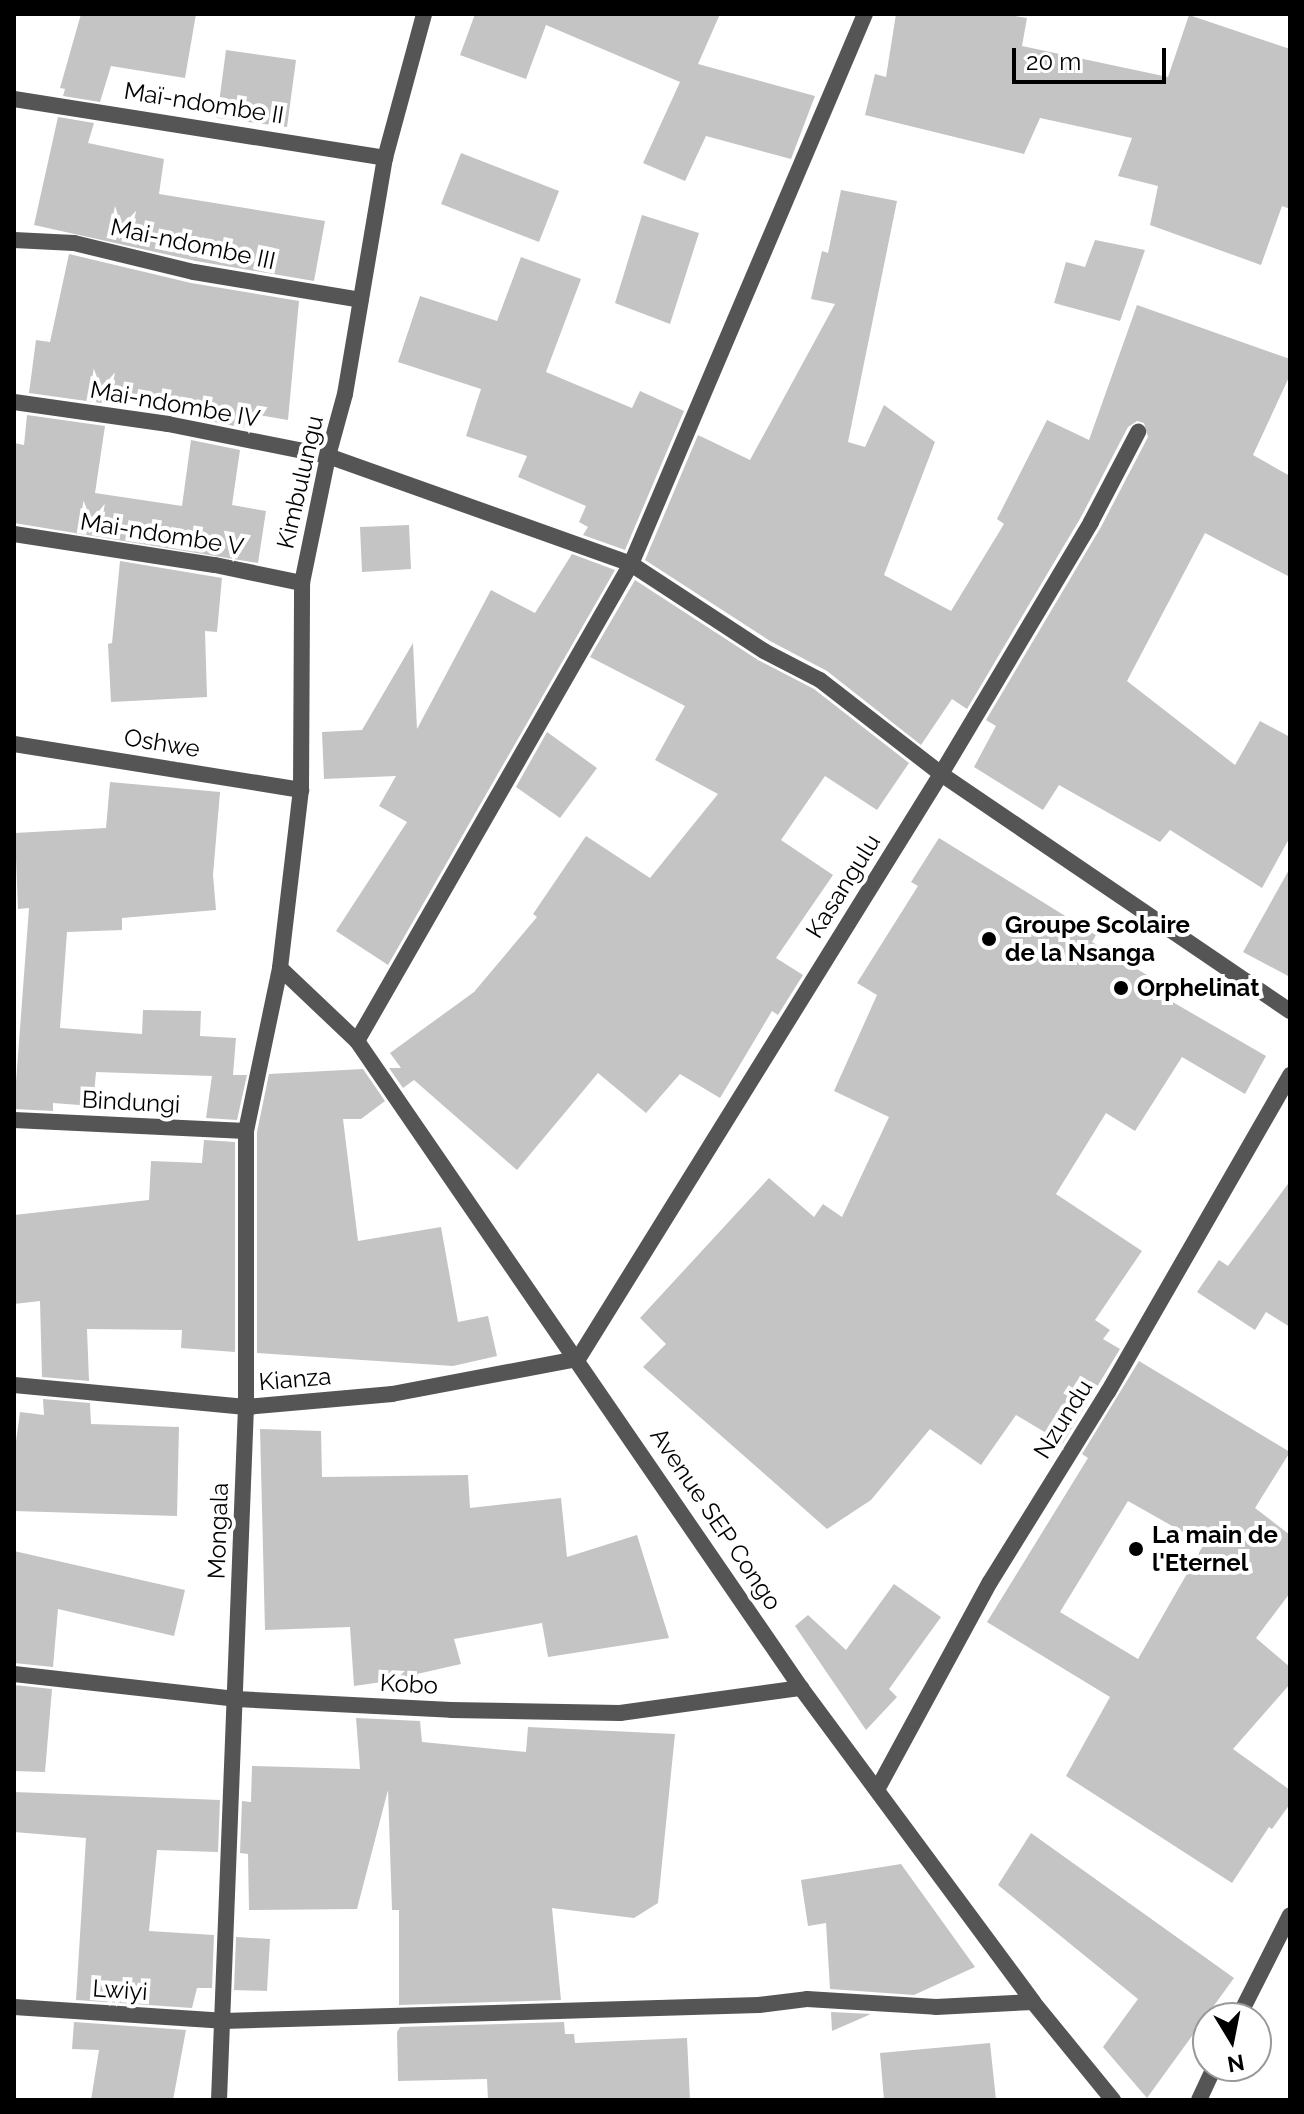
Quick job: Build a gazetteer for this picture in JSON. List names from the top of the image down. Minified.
{"streets":{"street":["Maï-ndombe II","Mai-ndombe III","Mai-ndombe IV","Kimbulungu","Mai-ndombe V","Oshwe","Kasangulu","Bindungi","Kianza","Nzundu","Avenue SEP Congo","Mongala","Kobo","Lwiyi"]},"crossings":[["Maï-ndombe II","Kimbulungu"],["Mai-ndombe III","Kimbulungu"],["Mai-ndombe IV","Kimbulungu"],["Mai-ndombe IV","Kasangulu"],["Kimbulungu","Mai-ndombe V"],["Kimbulungu","Oshwe"],["Kimbulungu","Avenue SEP Congo"],["Kimbulungu","Mongala"],["Kasangulu","Kianza"],["Kasangulu","Avenue SEP Congo"],["Bindungi","Mongala"],["Kianza","Avenue SEP Congo"],["Kianza","Mongala"],["Nzundu","Avenue SEP Congo"],["Avenue SEP Congo","Mongala"],["Avenue SEP Congo","Kobo"],["Avenue SEP Congo","Lwiyi"],["Mongala","Kobo"],["Mongala","Lwiyi"]],"places":["Groupe Scolaire de la Nsanga","Orphelinat","La main de l'Eternel"],"scale_bar":"20 m","north":"bottom"}
